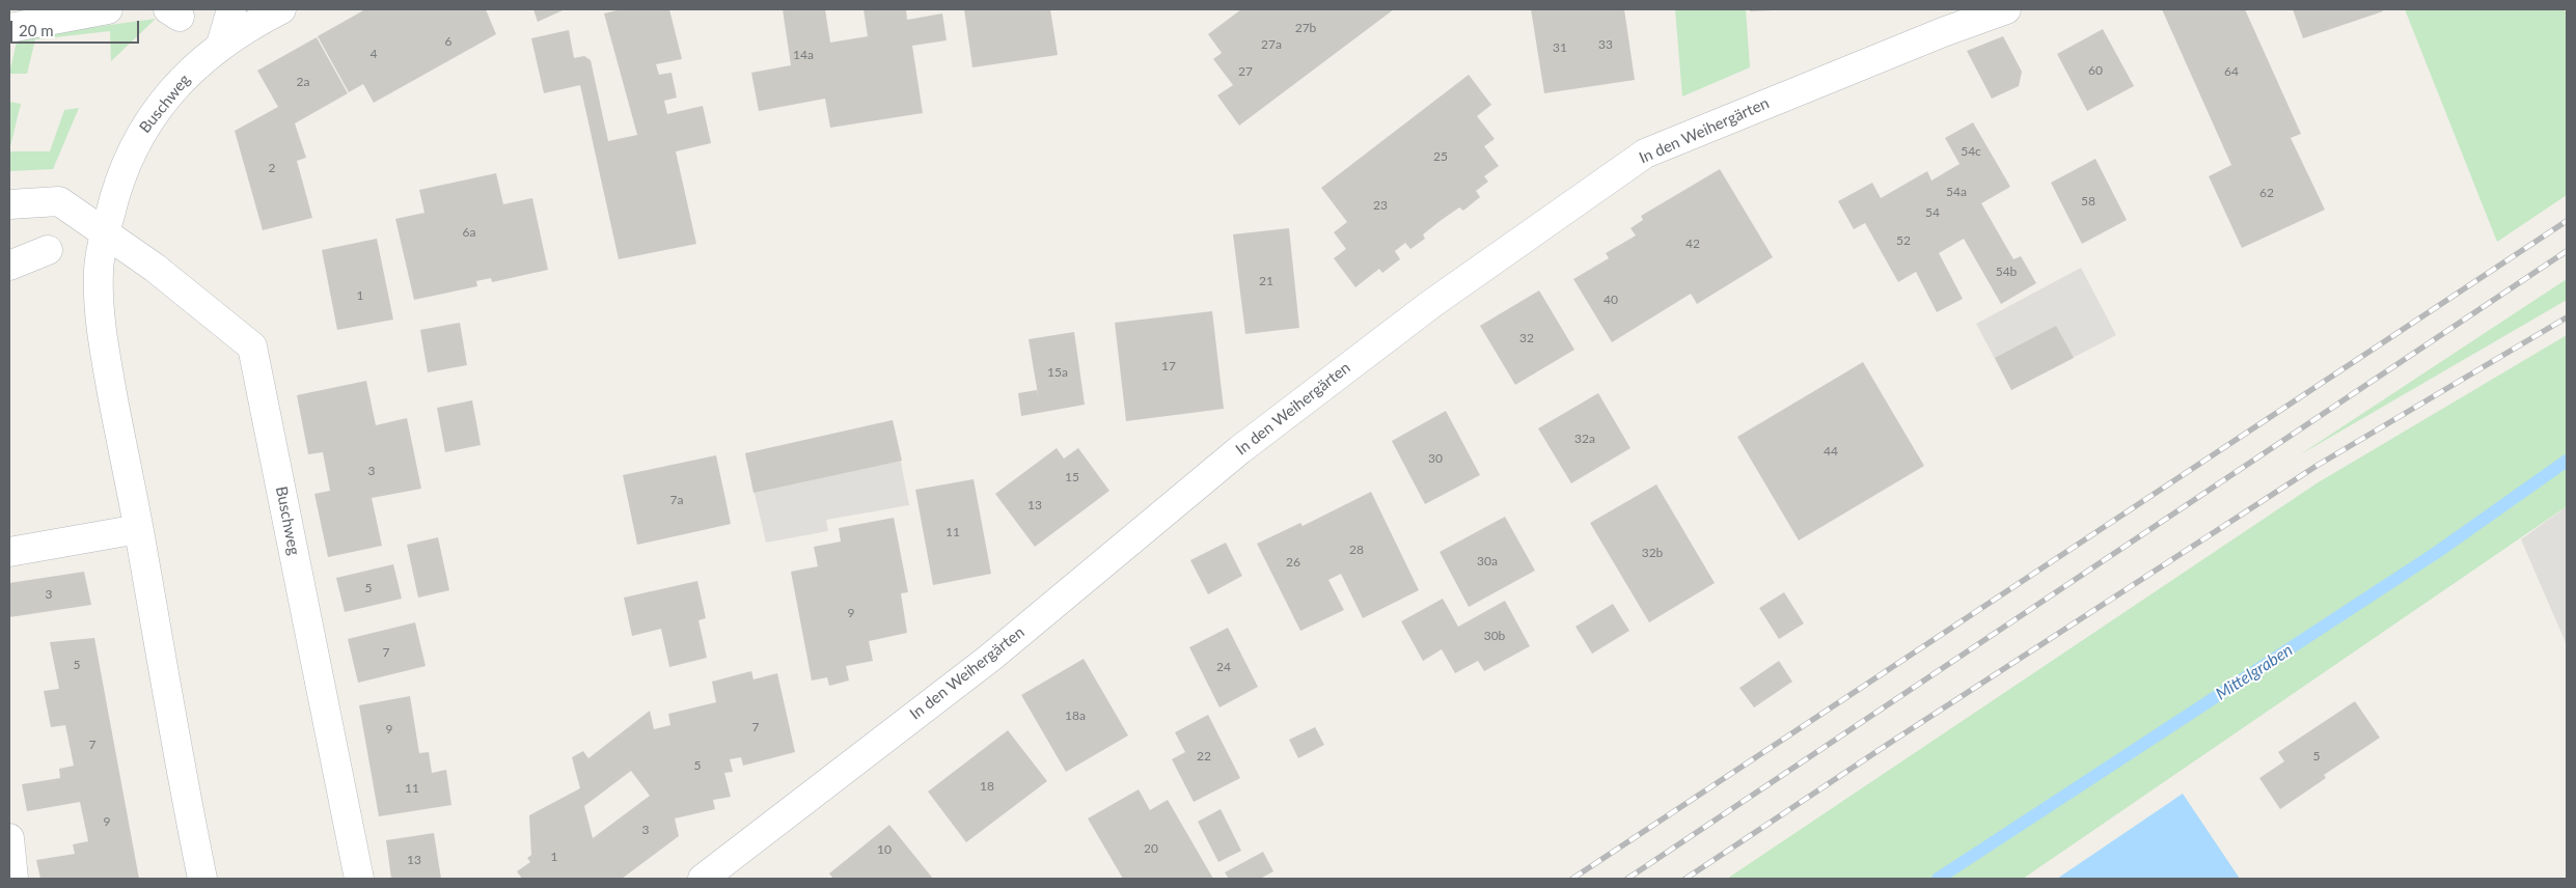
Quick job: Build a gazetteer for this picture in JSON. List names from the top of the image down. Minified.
{"streets":{"street":["Buschweg","In den Weihergärten"]},"water":["Mittelgraben"],"house_numbers":["27b","6","27a","33","31","4","14a","60","27","64","2a","54c","25","2","54a","62","58","23","54","6a","52","42","54b","21","1","40","32","17","15a","32a","44","30","3","15","7a","13","11","28","32b","30a","26","5","3","9","30b","7","5","24","18a","7","9","7","22","5","5","18","11","9","3","20","10","1","13"],"scale_bar":"20 m"}
